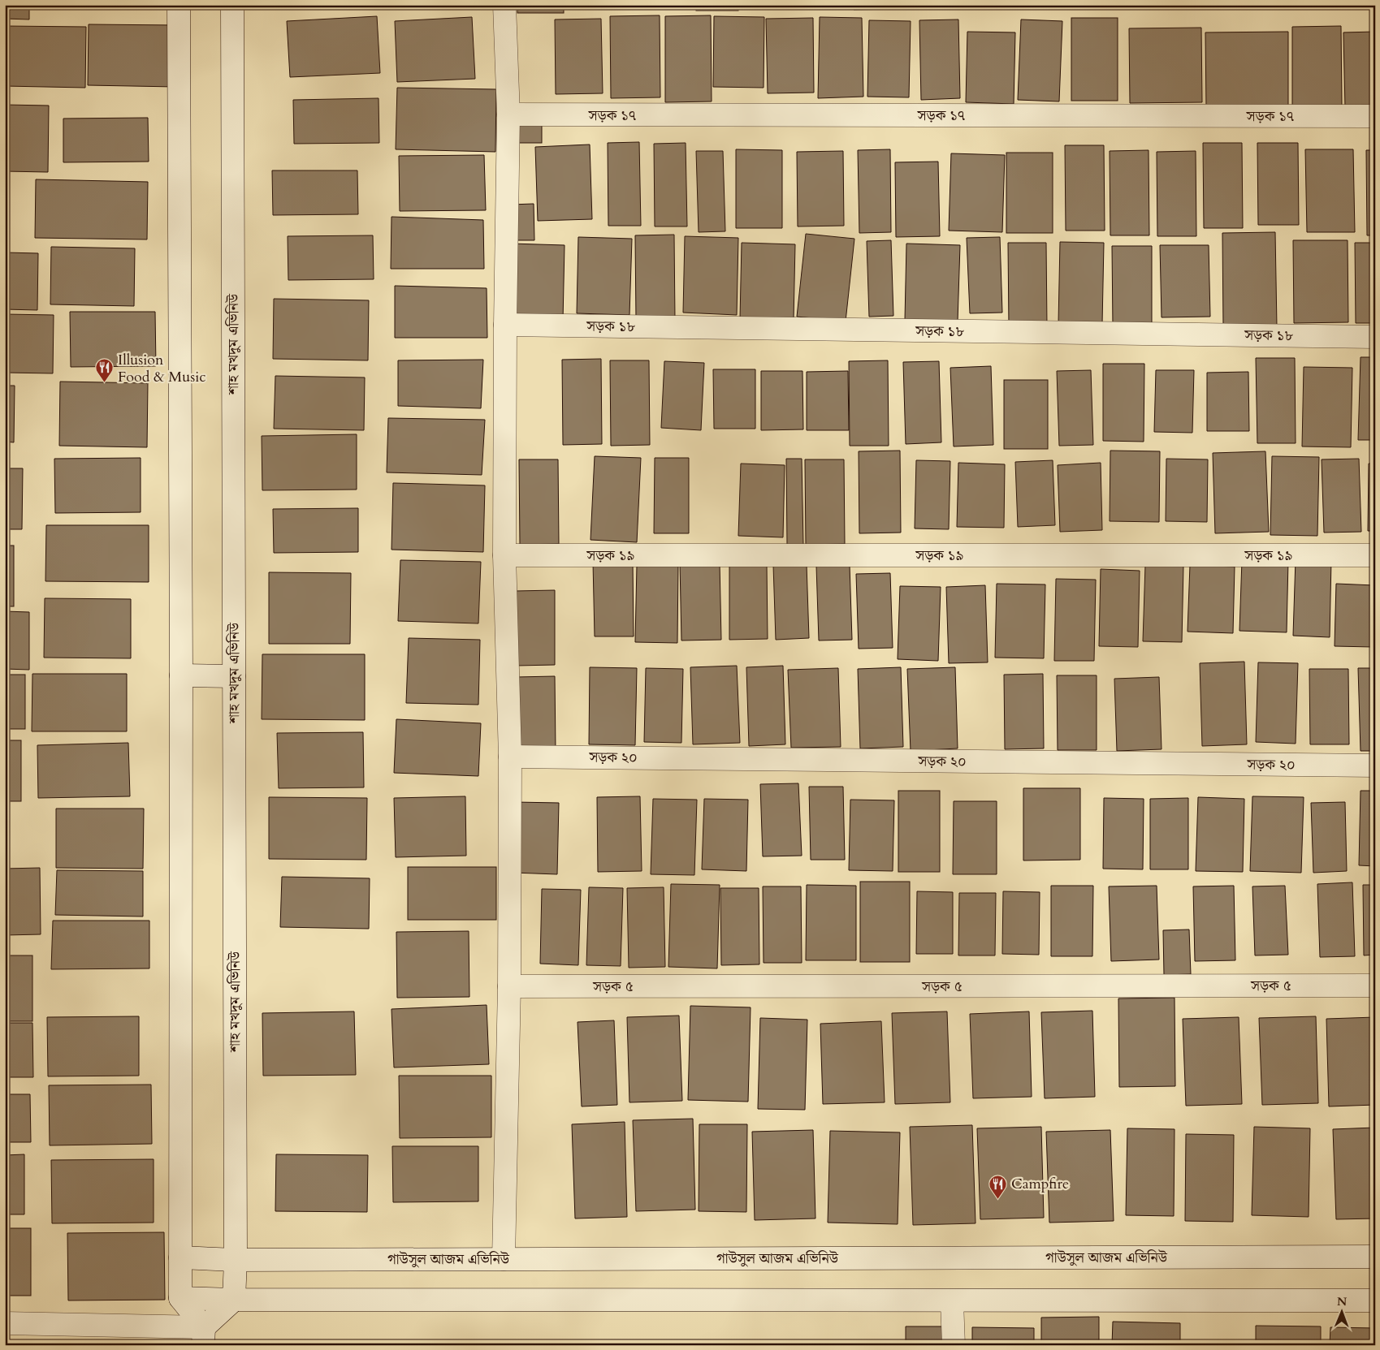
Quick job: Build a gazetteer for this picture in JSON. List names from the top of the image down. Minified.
{"streets":{"street":["সড়ক ১৭","সড়ক ১৮","শাহ মখদুম এভিনিউ","সড়ক ১৯","সড়ক ২০","সড়ক ৫","গাউসুল আজম এভিনিউ"]},"crossings":[["শাহ মখদুম এভিনিউ","গাউসুল আজম এভিনিউ"]],"places":{"restaurant":["Illusion Food & Music","Campfire"]},"north":"top"}
